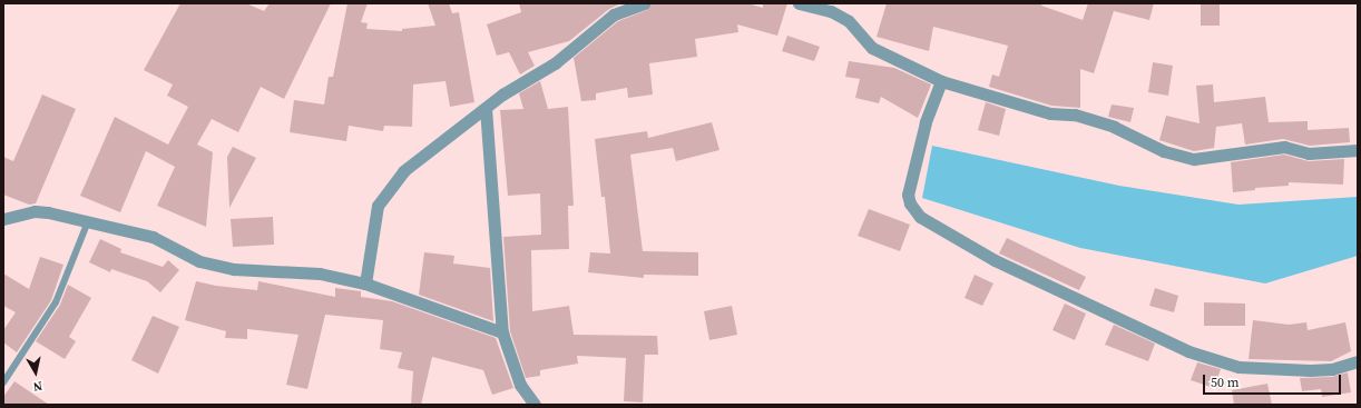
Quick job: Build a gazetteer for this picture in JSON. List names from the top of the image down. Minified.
{"scale_bar":"50 m","north":"bottom"}
